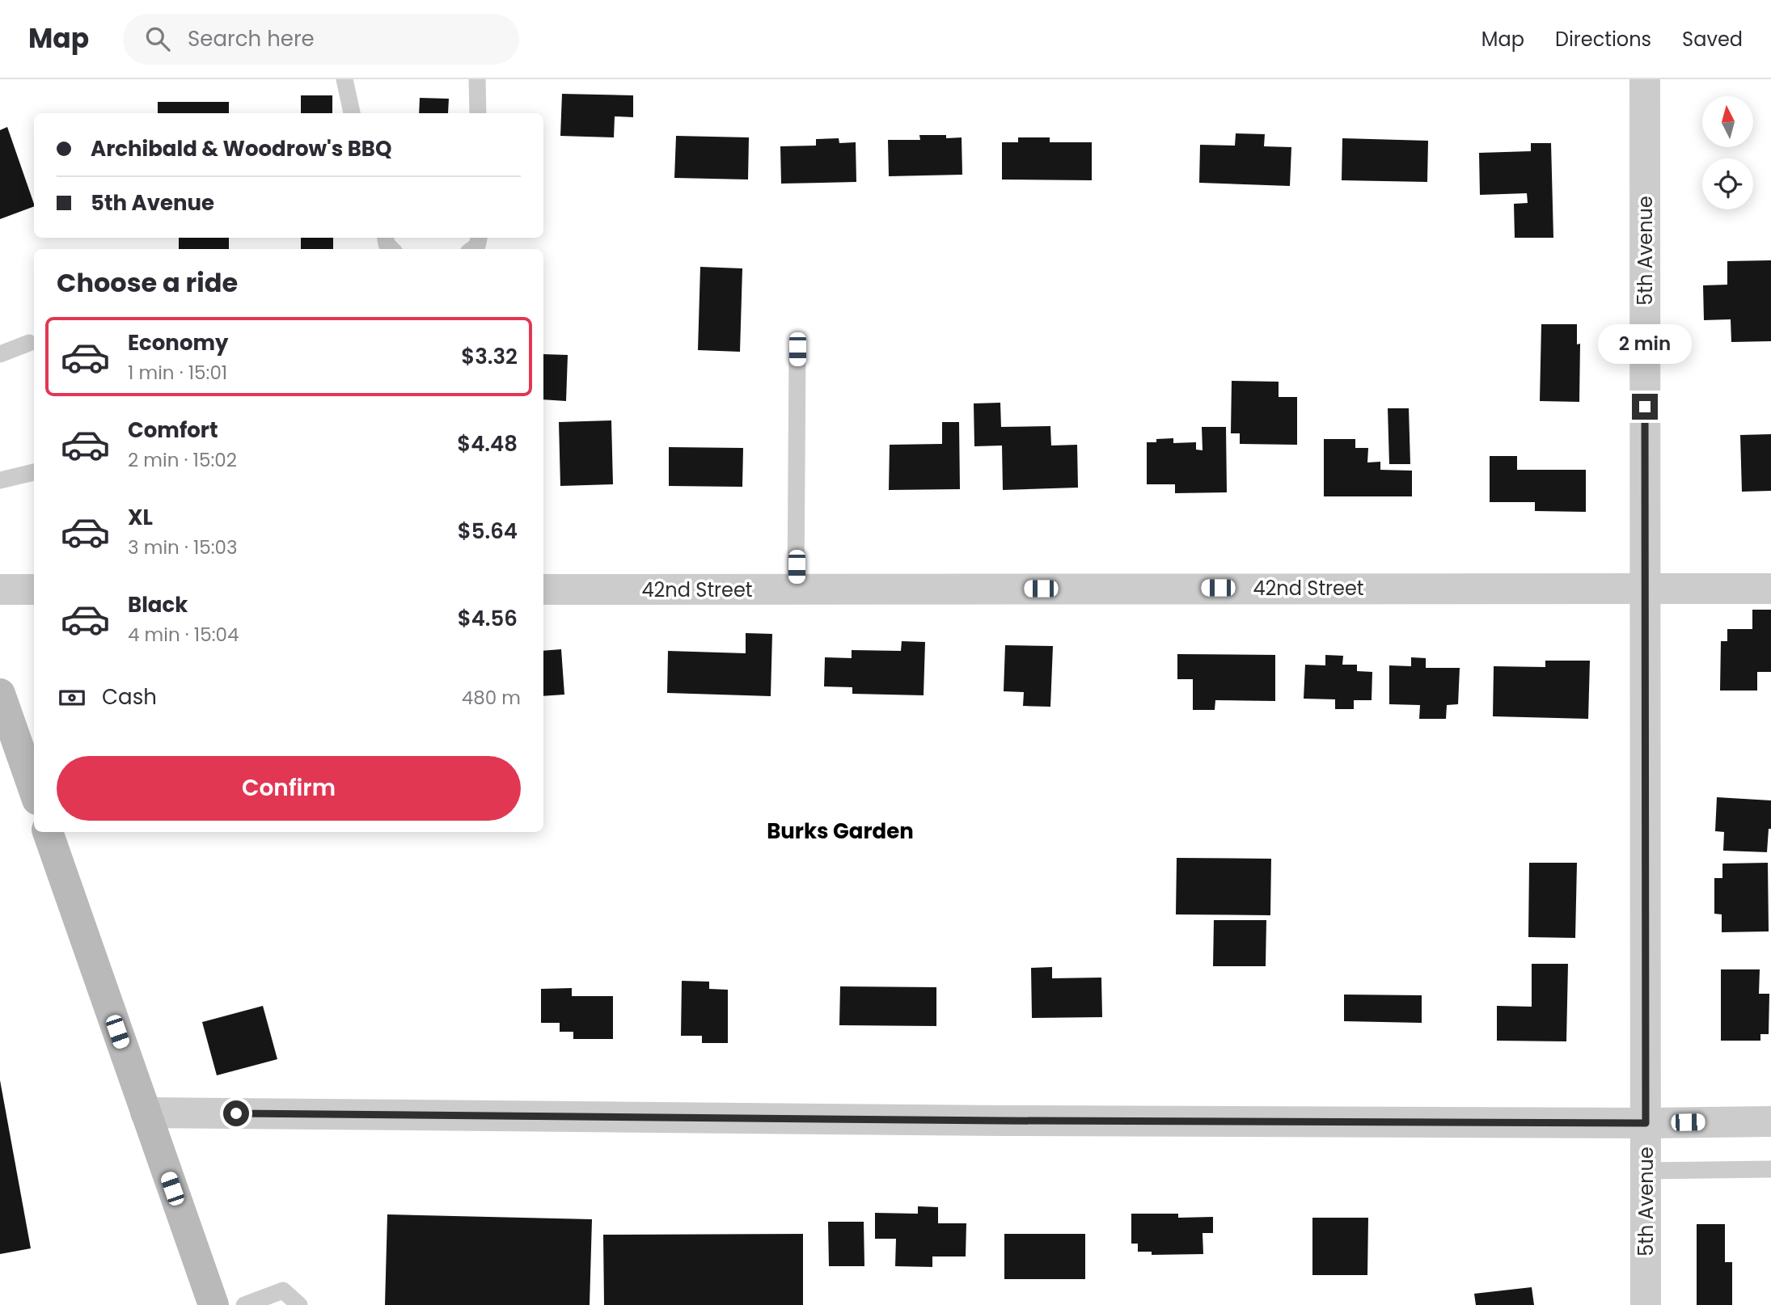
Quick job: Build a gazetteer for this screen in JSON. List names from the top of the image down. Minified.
{"streets":{"street":["5th Avenue","42nd Street"]},"crossings":[["5th Avenue","42nd Street"]],"districts":["Burks Garden"],"north":"top","page":{"header":"Map","search":"Search here","nav":["Map","Directions","Saved"],"banner":["Archibald & Woodrow's BBQ","5th Avenue"],"heading":"Choose a ride","list":[{"name":"Economy","note":"1 min · 15:01","value":"$3.32"},{"name":"Comfort","note":"2 min · 15:02","value":"$4.48"},{"name":"XL","note":"3 min · 15:03","value":"$5.64"},{"name":"Black","note":"4 min · 15:04","value":"$4.56"}],"bubble":"2 min","pay":["Cash","480 m"],"buttons":"Confirm"}}
